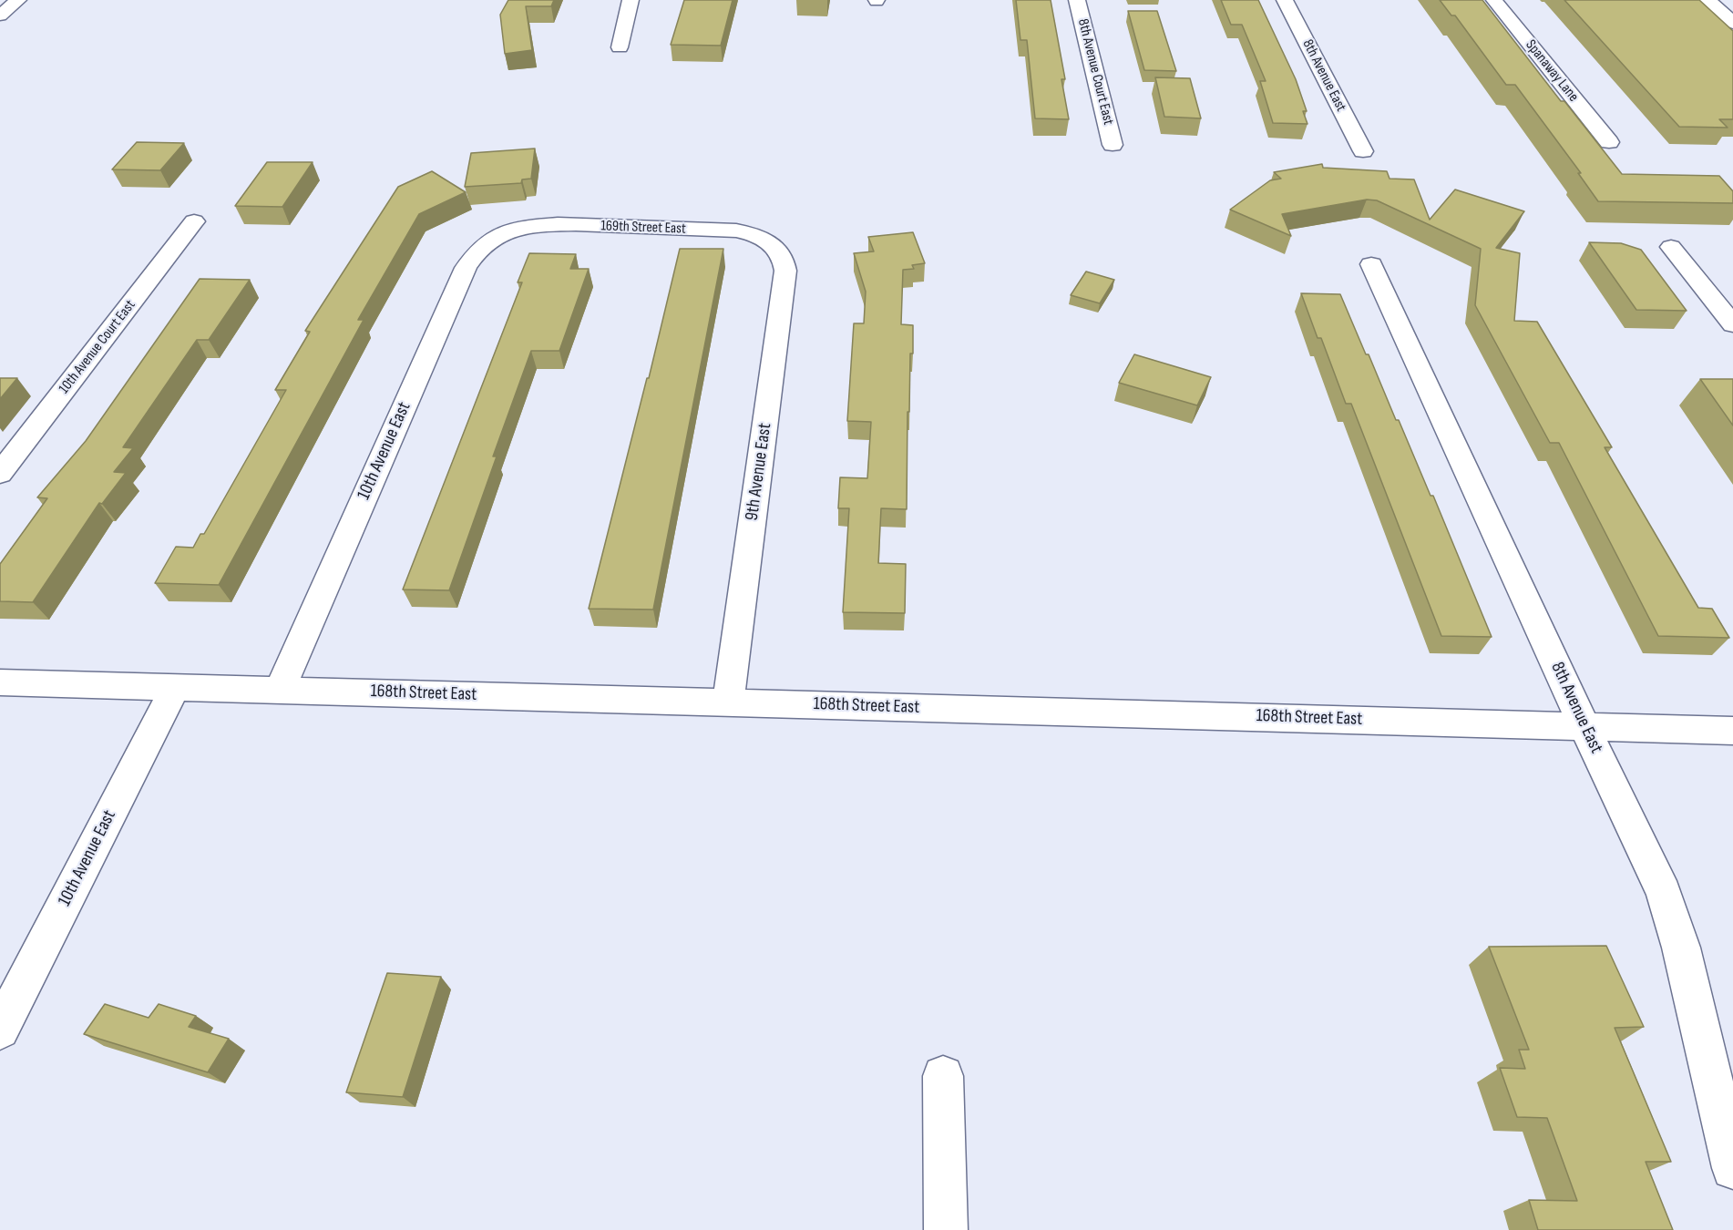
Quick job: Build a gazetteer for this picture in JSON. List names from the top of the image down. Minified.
{"streets":{"street":["Spanaway Lane","8th Avenue Court East","8th Avenue East","169th Street East","10th Avenue Court East","10th Avenue East","9th Avenue East","168th Street East"]},"crossings":[["8th Avenue East","168th Street East"],["169th Street East","10th Avenue East"],["169th Street East","9th Avenue East"],["10th Avenue East","168th Street East"],["9th Avenue East","168th Street East"]]}
